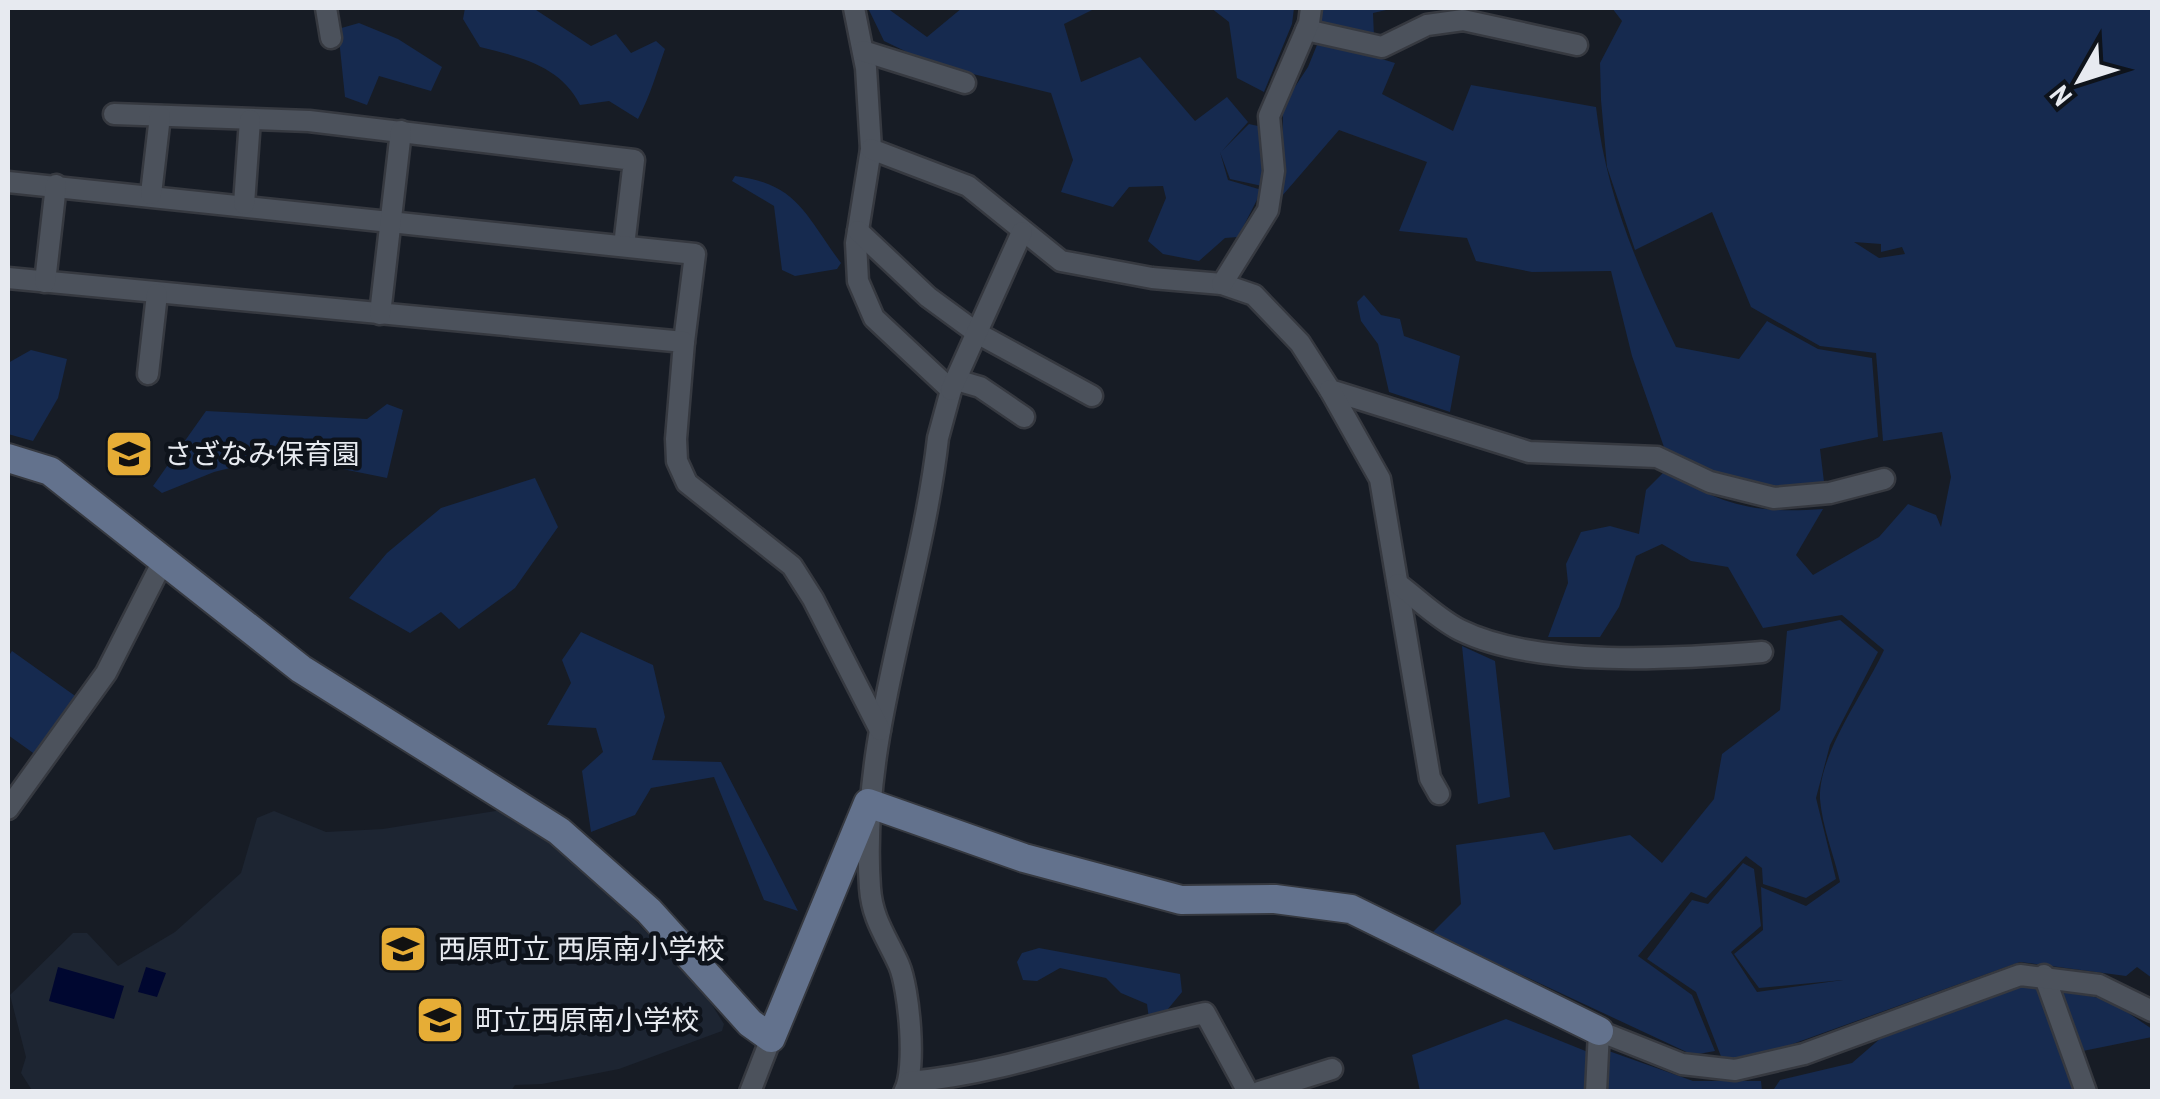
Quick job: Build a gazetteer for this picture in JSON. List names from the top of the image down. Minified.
{"places":{"school or university":["さざなみ保育園","西原町立 西原南小学校","町立西原南小学校"]},"north":"bottom left"}
